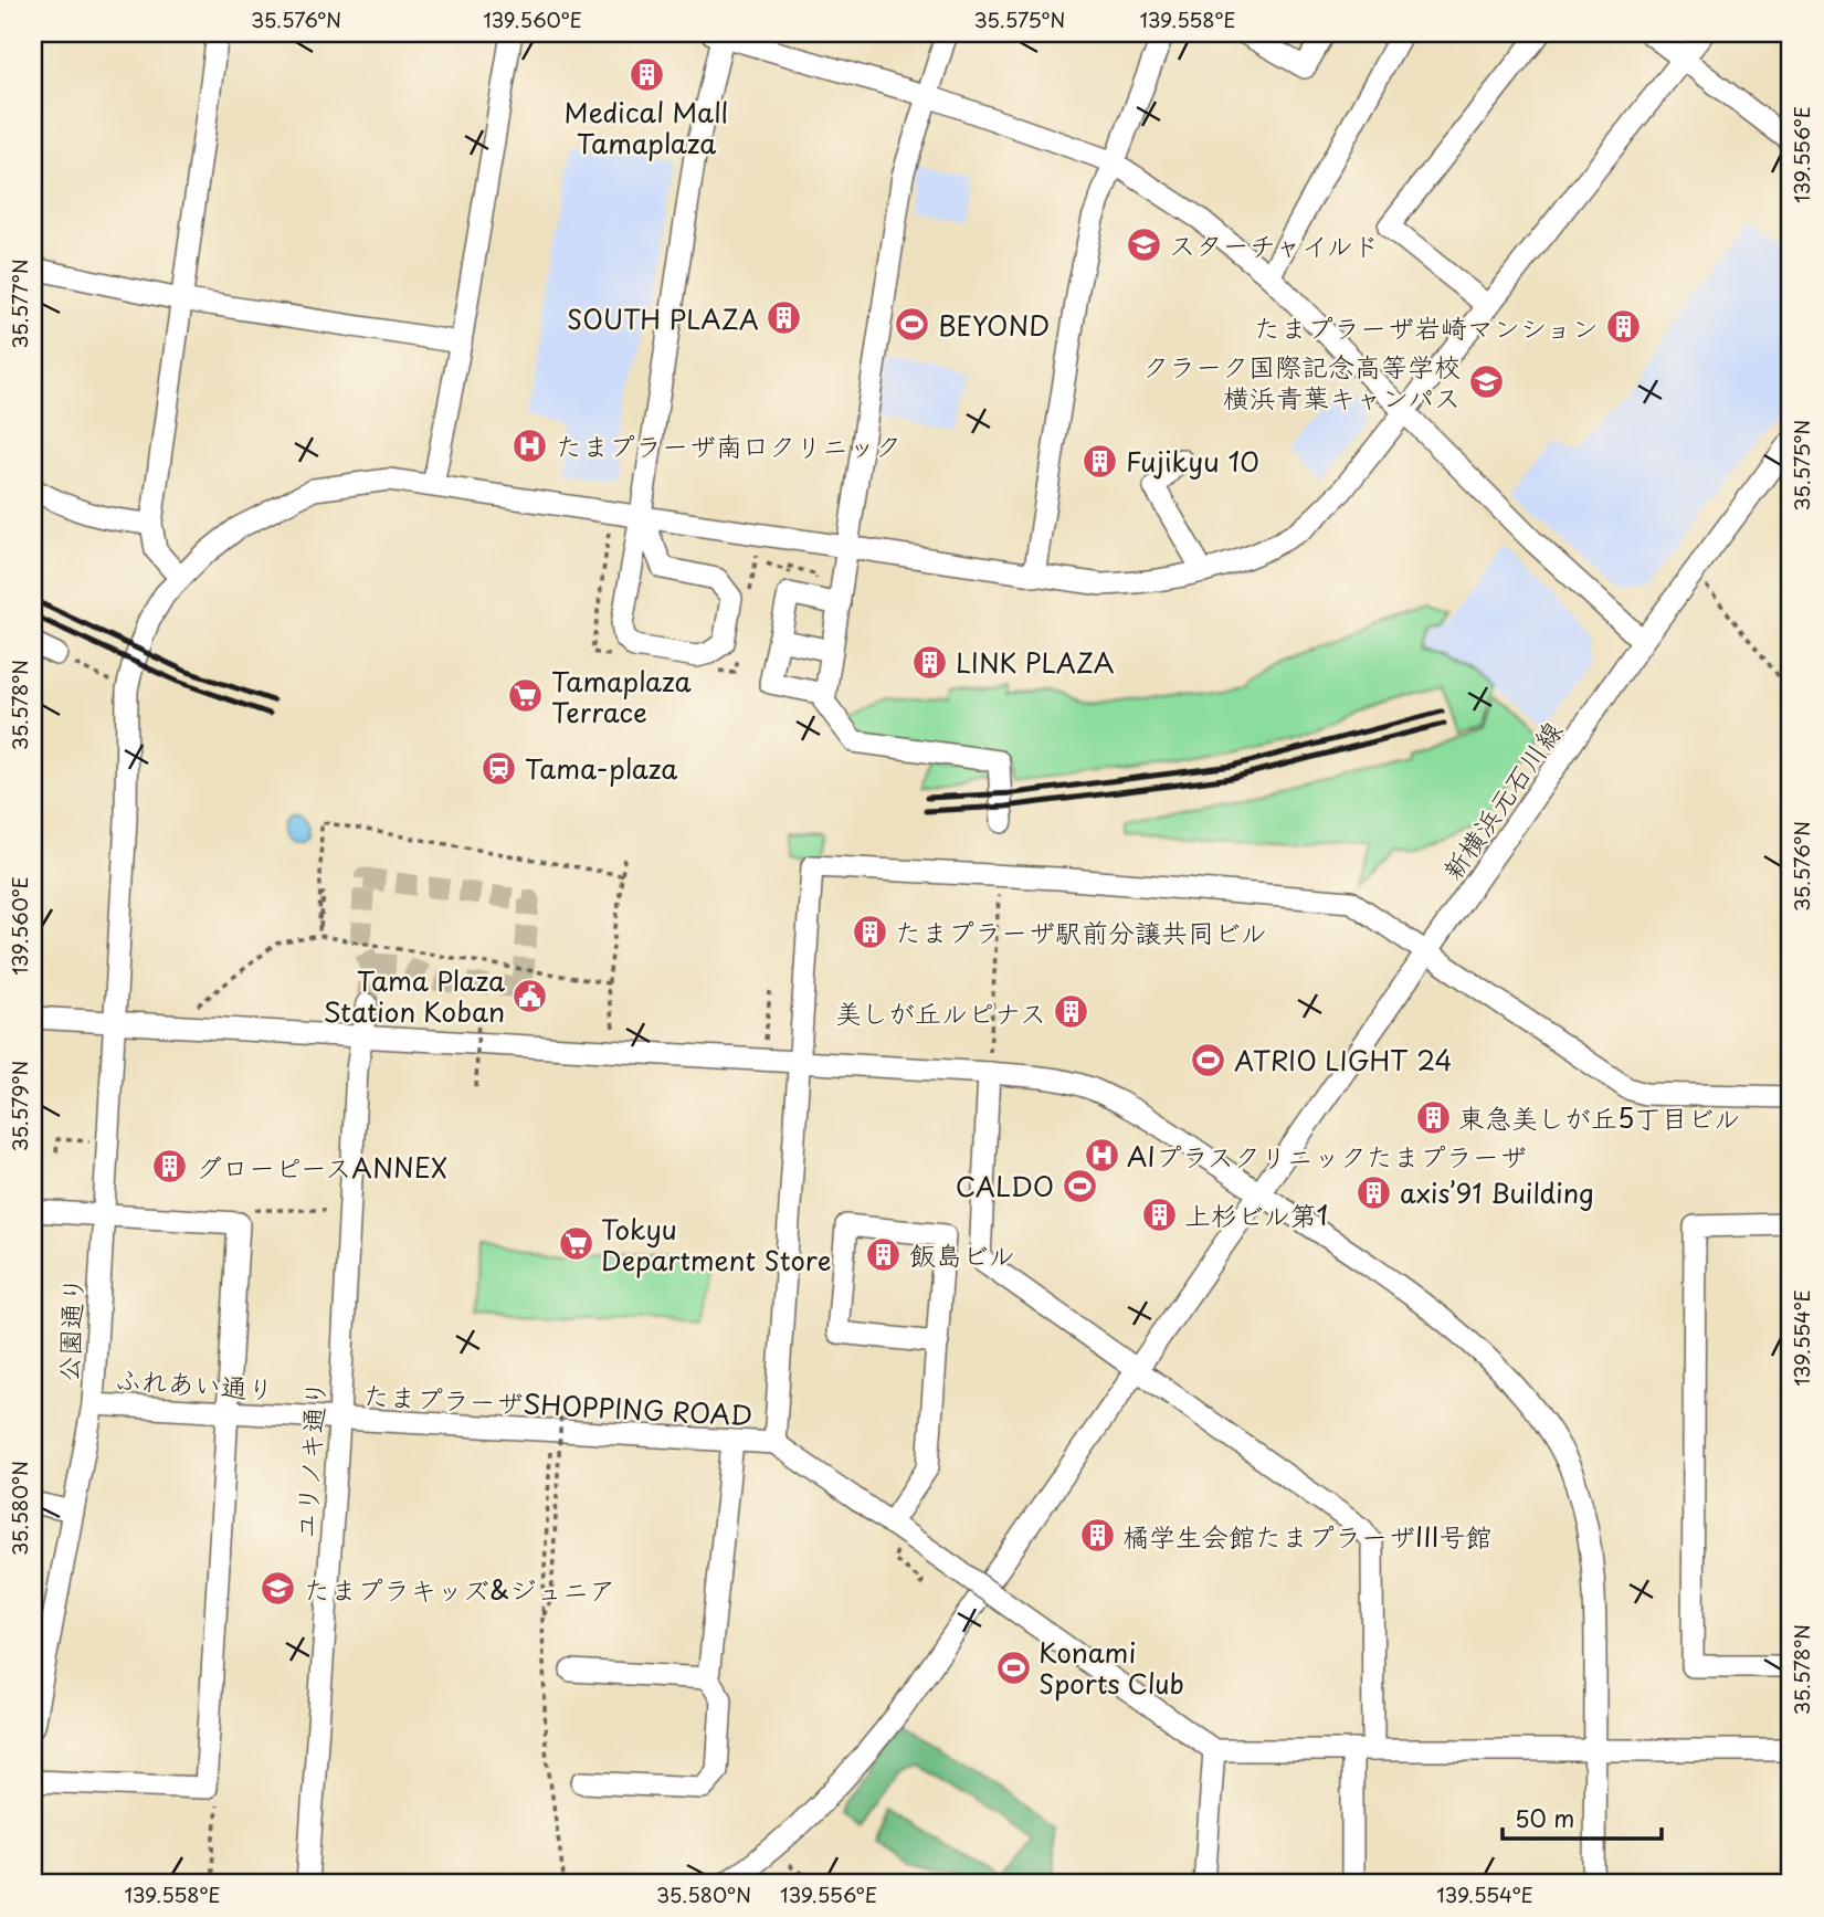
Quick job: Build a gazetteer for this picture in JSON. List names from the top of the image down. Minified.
{"streets":{"street":["新横浜元石川線","公園通り","ふれあい通り","たまプラーザSHOPPING ROAD","ユリノキ通り"]},"crossings":[["公園通り","ふれあい通り"],["ふれあい通り","たまプラーザSHOPPING ROAD"],["ふれあい通り","ユリノキ通り"],["たまプラーザSHOPPING ROAD","ユリノキ通り"]],"places":{"building":["Medical Mall Tamaplaza","SOUTH PLAZA","たまプラーザ岩崎マンション","Fujikyu 10","LINK PLAZA","たまプラーザ駅前分譲共同ビル","美しが丘ルピナス","東急美しが丘5丁目ビル","グローピースANNEX","axis’91 Building","上杉ビル第1","飯島ビル","橘学生会館たまプラーザIII号館"],"school or university":["スターチャイルド","クラーク国際記念高等学校 横浜青葉キャンパス","たまプラキッズ&ジュニア"],"sports":["BEYOND","ATRIO LIGHT 24","CALDO","Konami Sports Club"],"hospital":["たまプラーザ南口クリニック","AIプラスクリニックたまプラーザ"],"supermarket":["Tamaplaza Terrace","Tokyu Department Store"],"station":["Tama-plaza"],"public building":["Tama Plaza Station Koban"]},"scale_bar":"50 m","coordinates":["35.576°N","139.560°E","35.575°N","139.558°E","139.556°E","35.577°N","35.578°N","35.579°N","139.554°E","35.580°N"]}
